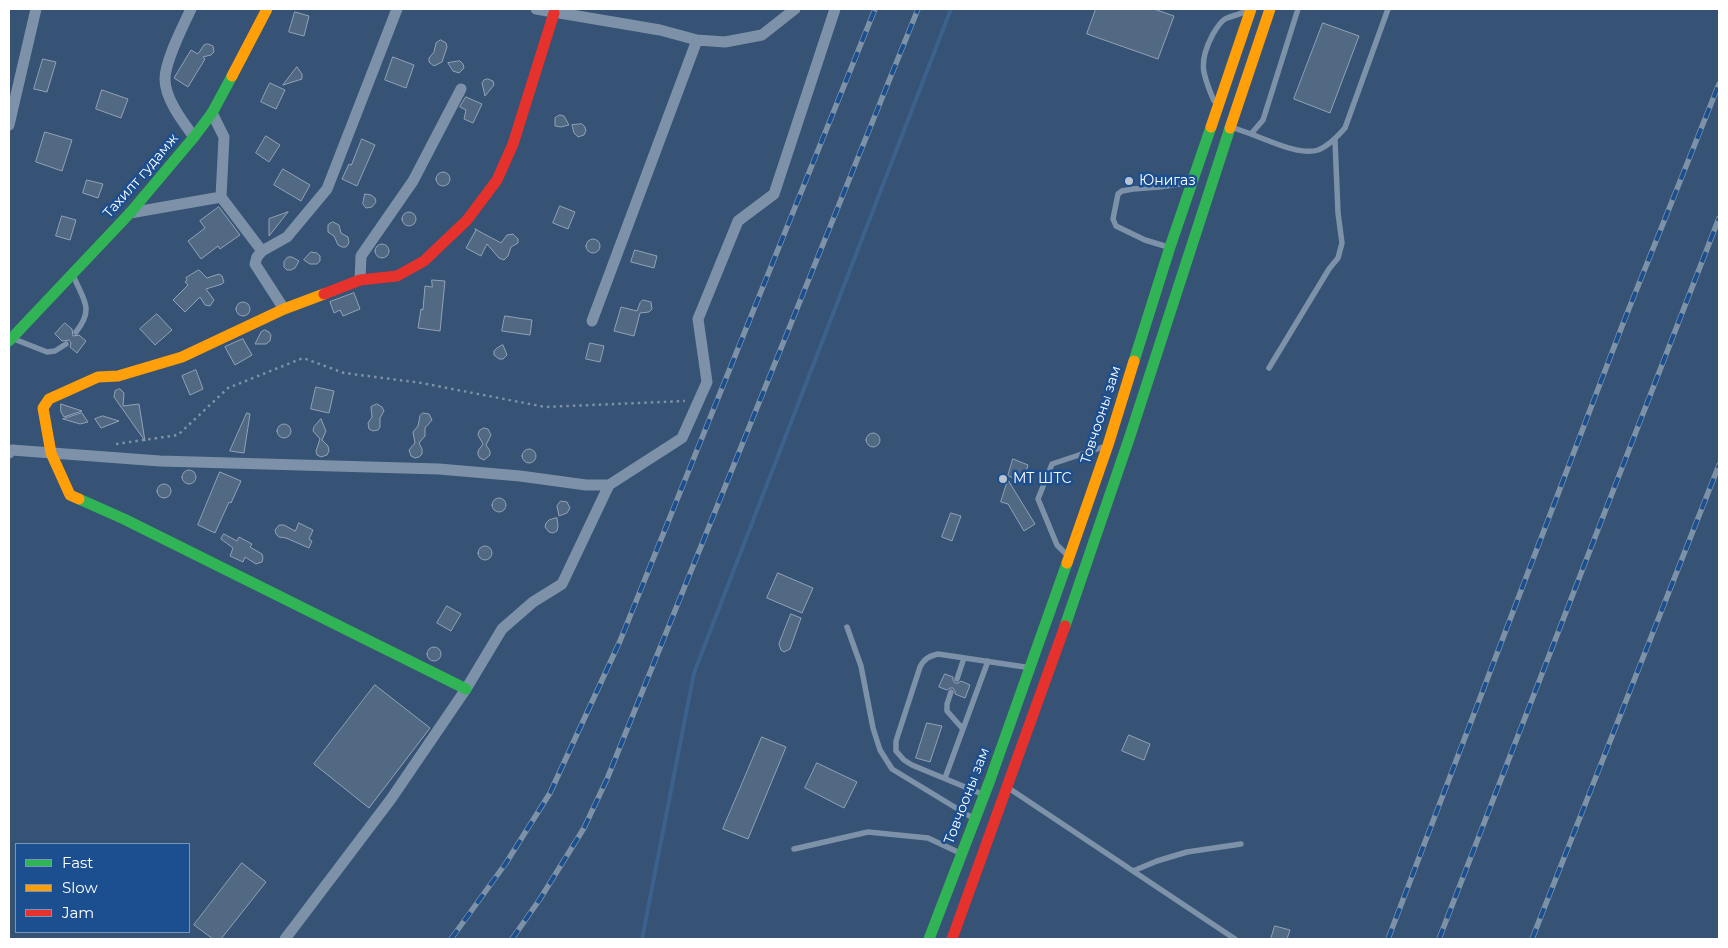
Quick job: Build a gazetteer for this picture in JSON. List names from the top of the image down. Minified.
{"streets":{"main road":["Тахилт гудамж","Товчооны зам"]},"places":["Юнигаз","MT ШТС"],"legend":["Fast","Slow","Jam"]}
